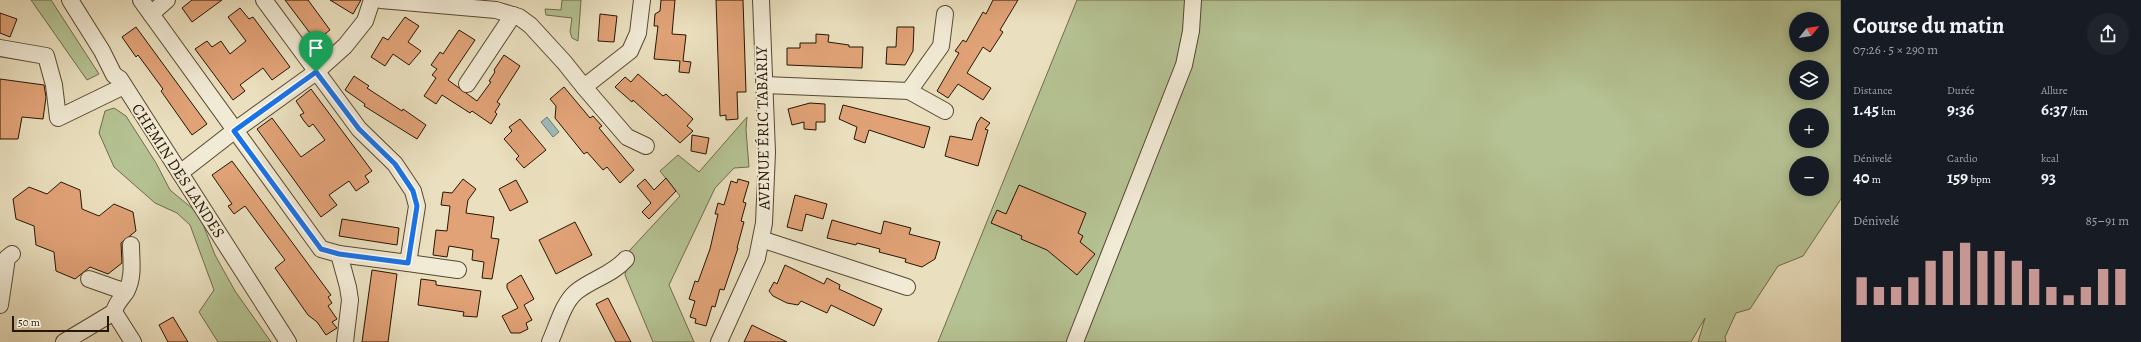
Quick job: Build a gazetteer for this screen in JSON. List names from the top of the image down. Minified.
{"streets":{"street":["AVENUE ÉRIC TABARLY","CHEMIN DES LANDES"]},"scale_bar":"50 m","north":"top right","page":{"heading":["Course du matin","07:26 · 5 × 290 m"],"map_buttons":["+","−"],"stats":[["Distance","1.45 km"],["Durée","9:36"],["Allure","6:37 /km"],["Dénivelé","40 m"],["Cardio","159 bpm"],["kcal","93"]],"chart":["Dénivelé","85–91 m"],"scale":"50 m"}}
